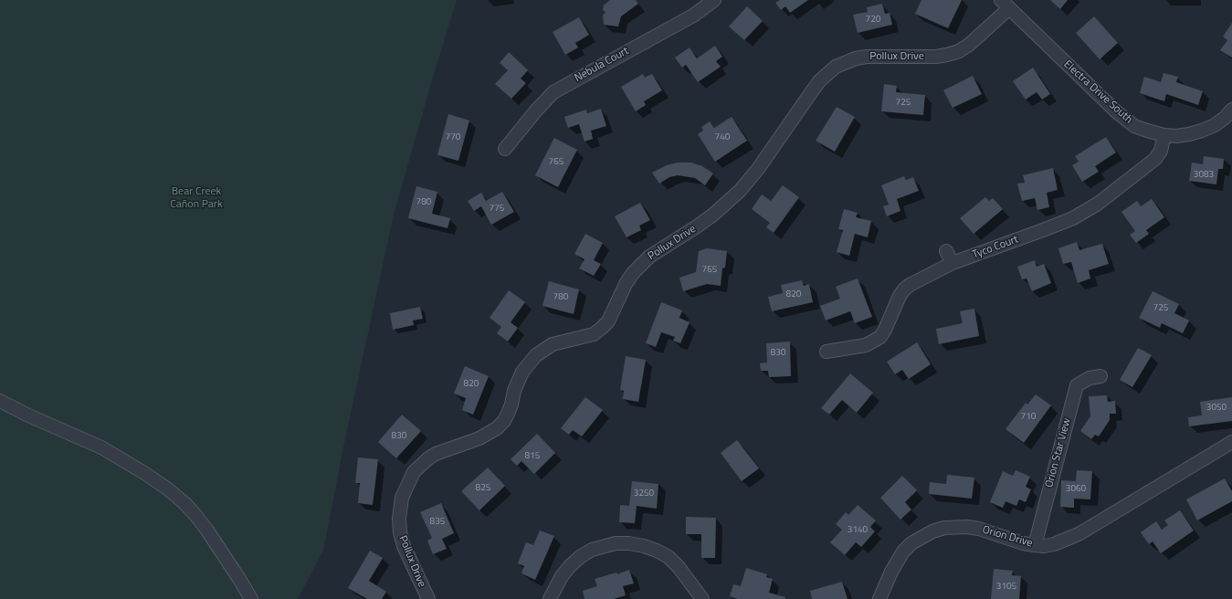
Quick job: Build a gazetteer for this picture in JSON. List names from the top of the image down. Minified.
{"streets":{"street":["Pollux Drive","Nebula Court","Electra Drive South","Tyco Court","Orion Star View","Orion Drive"]},"crossings":[["Pollux Drive","Electra Drive South"],["Electra Drive South","Tyco Court"],["Orion Star View","Orion Drive"]],"parks":["Bear Creek Cañon Park"],"house_numbers":["720","725","770","740","765","3083","780","775","765","820","780","725","830","820","3050","710","830","815","825","3060","3250","835","3140","3105"]}
